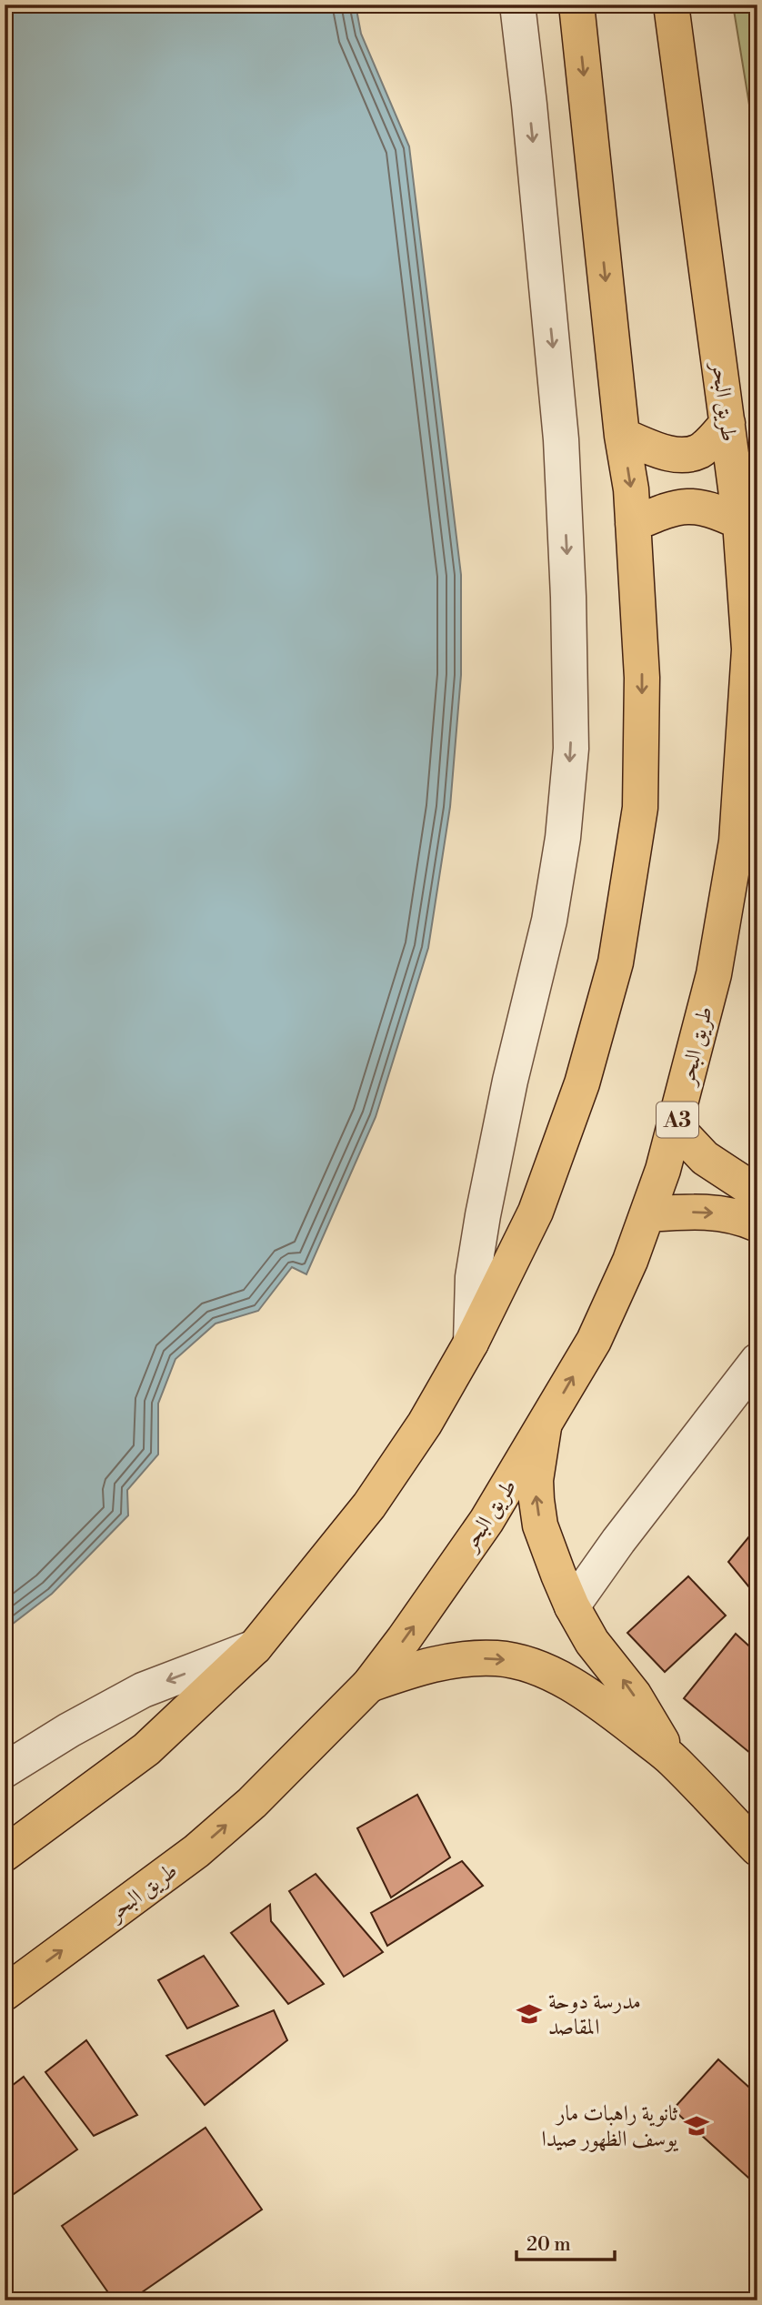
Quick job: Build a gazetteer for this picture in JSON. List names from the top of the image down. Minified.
{"streets":{"main road":["طريق البحر","A3"]},"places":{"school or university":["مدرسة دوحة المقاصد","ثانوية راهبات مار يوسف الظهور صيدا"]},"scale_bar":"20 m"}
